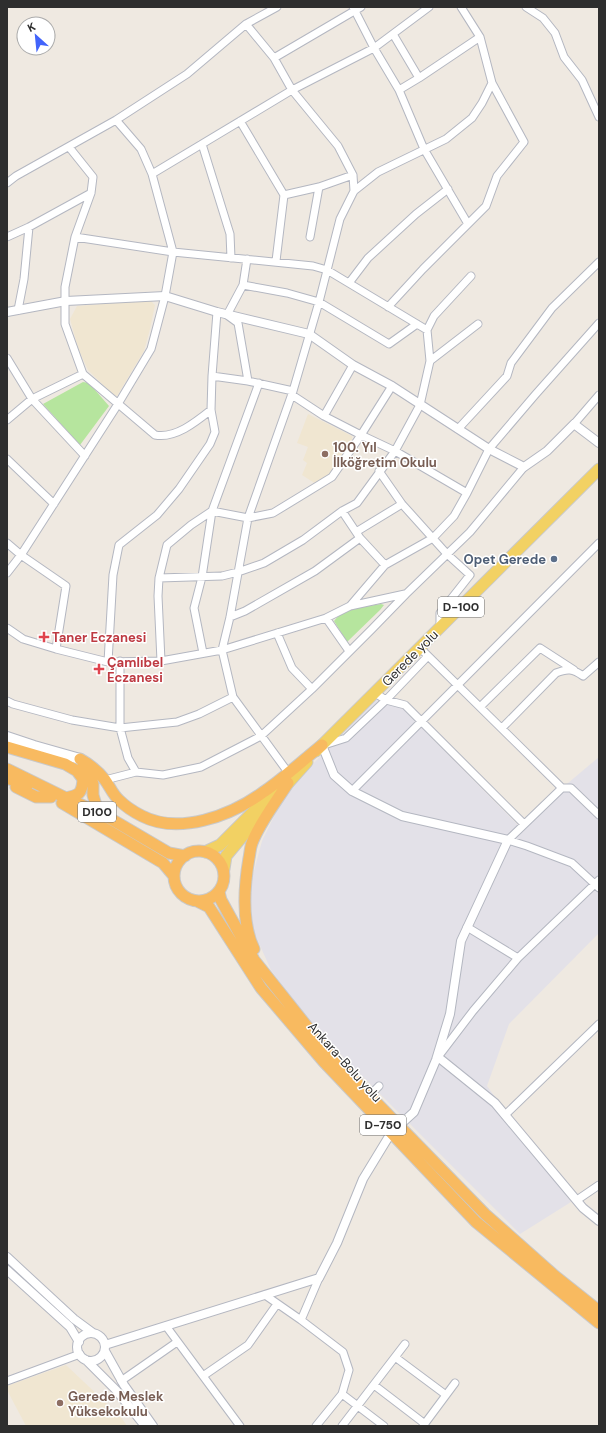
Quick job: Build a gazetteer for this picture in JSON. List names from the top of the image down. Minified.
{"streets":{"highway":["D100","Ankara-Bolu yolu","D-750"],"main road":["D-100","Gerede yolu"]},"crossings":[["D100","Ankara-Bolu yolu"]],"places":{"other":["100. Yıl İlköğretim Okulu","Opet Gerede","Gerede Meslek Yüksekokulu"],"health":["Taner Eczanesi","Çamlıbel Eczanesi"]},"north":"top left"}
